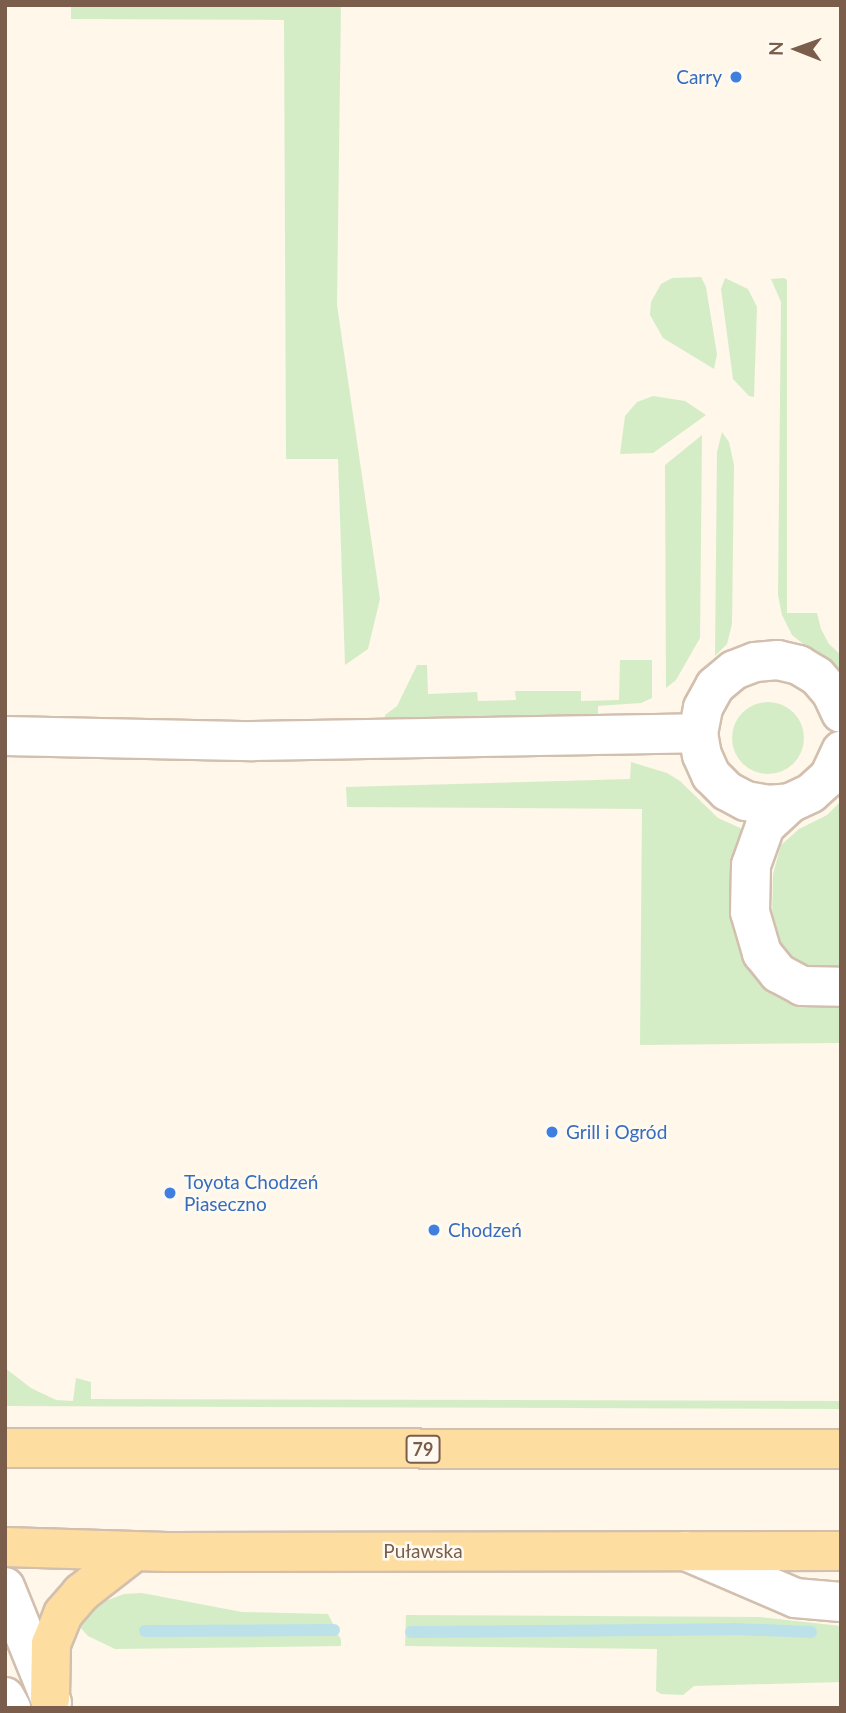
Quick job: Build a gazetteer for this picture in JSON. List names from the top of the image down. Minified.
{"streets":{"main road":["79","Puławska"]},"places":["Carry","Grill i Ogród","Toyota Chodzeń Piaseczno","Chodzeń"],"north":"left"}
